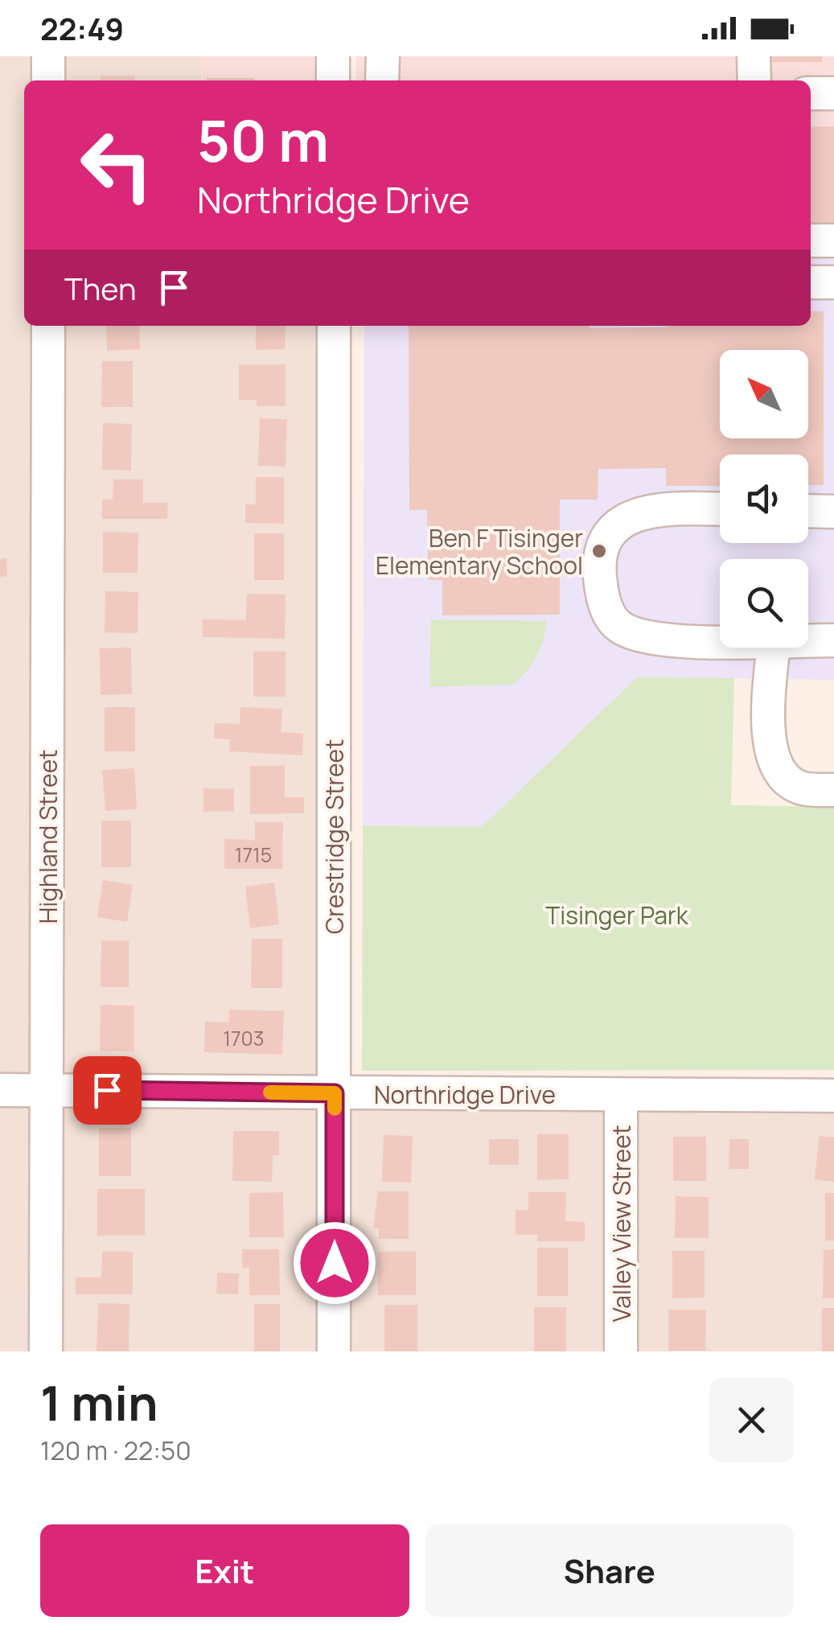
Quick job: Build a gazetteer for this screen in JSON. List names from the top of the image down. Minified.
{"streets":{"street":["Highland Street","Crestridge Street","Northridge Drive","Valley View Street"]},"crossings":[["Highland Street","Northridge Drive"],["Crestridge Street","Northridge Drive"],["Northridge Drive","Valley View Street"]],"parks":["Tisinger Park"],"places":["Ben F Tisinger Elementary School"],"house_numbers":["1715","1703"],"north":"top left","page":{"status":"22:49","turn":["50 m","Northridge Drive"],"then":"Then","heading":["1 min","120 m · 22:50"],"buttons":["Exit","Share"]}}
